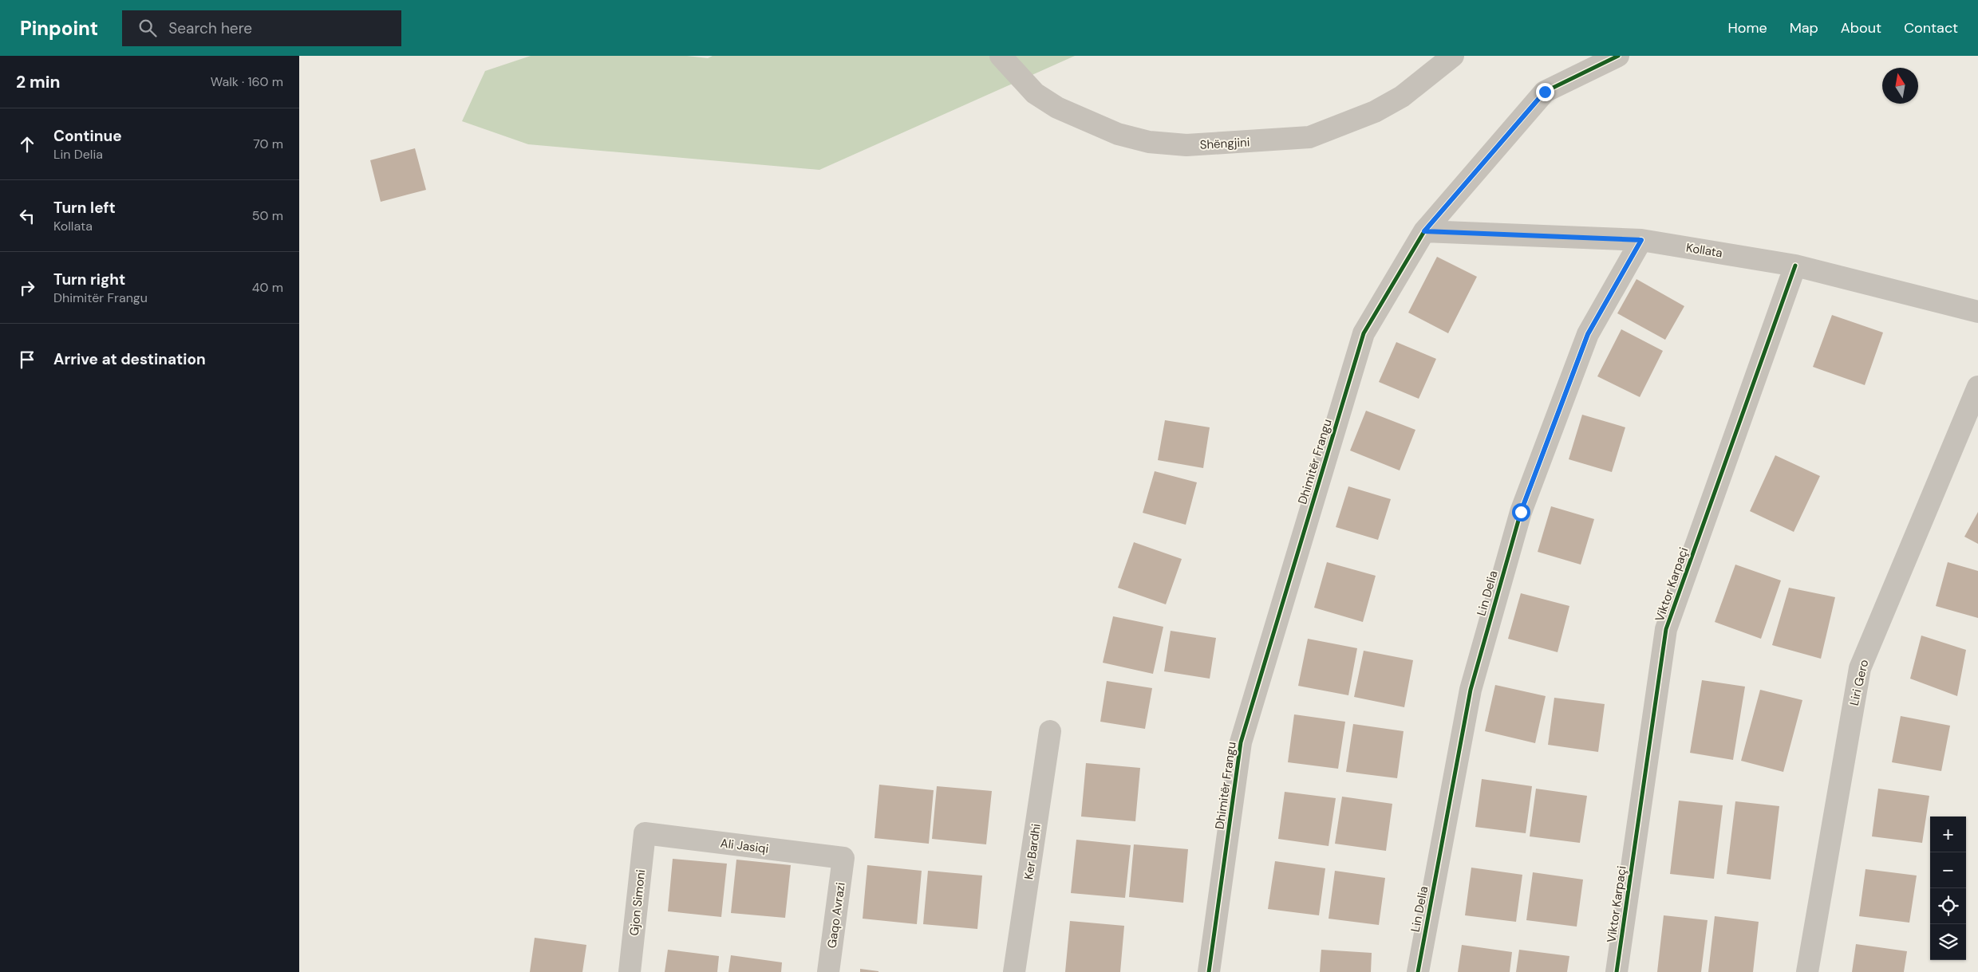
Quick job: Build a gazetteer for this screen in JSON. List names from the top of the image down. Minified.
{"streets":{"street":["Shëngjini","Kollata","Dhimitër Frangu","Viktor Karpaçi","Lin Delia","Liri Gero","Ali Jasiqi","Ker Bardhi","Gjon Simoni","Gaqo Avrazi"]},"crossings":[["Kollata","Dhimitër Frangu"],["Kollata","Viktor Karpaçi"],["Kollata","Lin Delia"],["Ali Jasiqi","Gjon Simoni"],["Ali Jasiqi","Gaqo Avrazi"]],"north":"top","page":{"header":"Pinpoint","search":"Search here","nav":["Home","Map","About","Contact"],"heading":["2 min","Walk · 160 m"],"list":[["Continue","Lin Delia","70 m"],["Turn left","Kollata","50 m"],["Turn right","Dhimitër Frangu","40 m"],"Arrive at destination"],"map_buttons":["+","−"]}}
